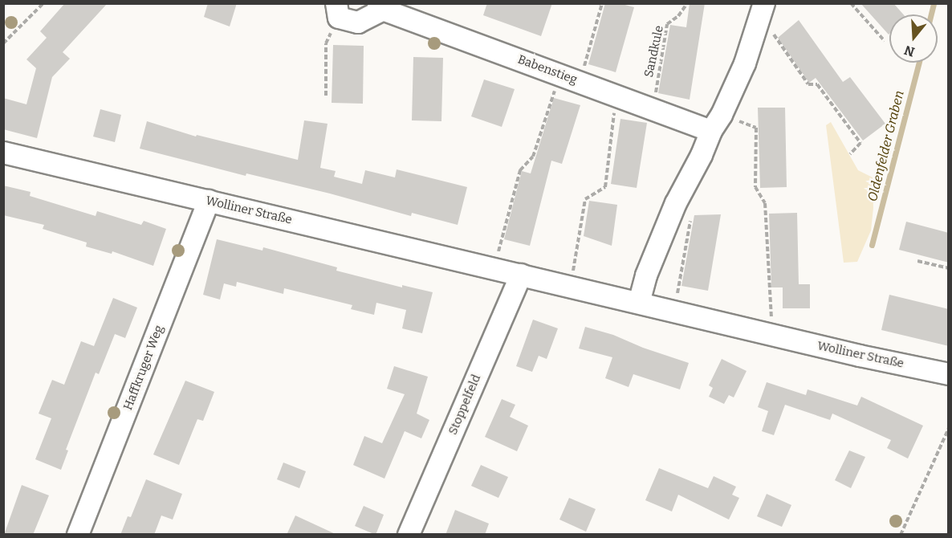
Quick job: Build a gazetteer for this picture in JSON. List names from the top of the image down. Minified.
{"streets":{"street":["Babenstieg","Wolliner Straße","Haffkruger Weg","Stoppelfeld"],"path":["Sandkule"]},"crossings":[["Sandkule","Babenstieg"],["Wolliner Straße","Haffkruger Weg"],["Wolliner Straße","Stoppelfeld"]],"water":["Oldenfelder Graben"],"north":"bottom"}
